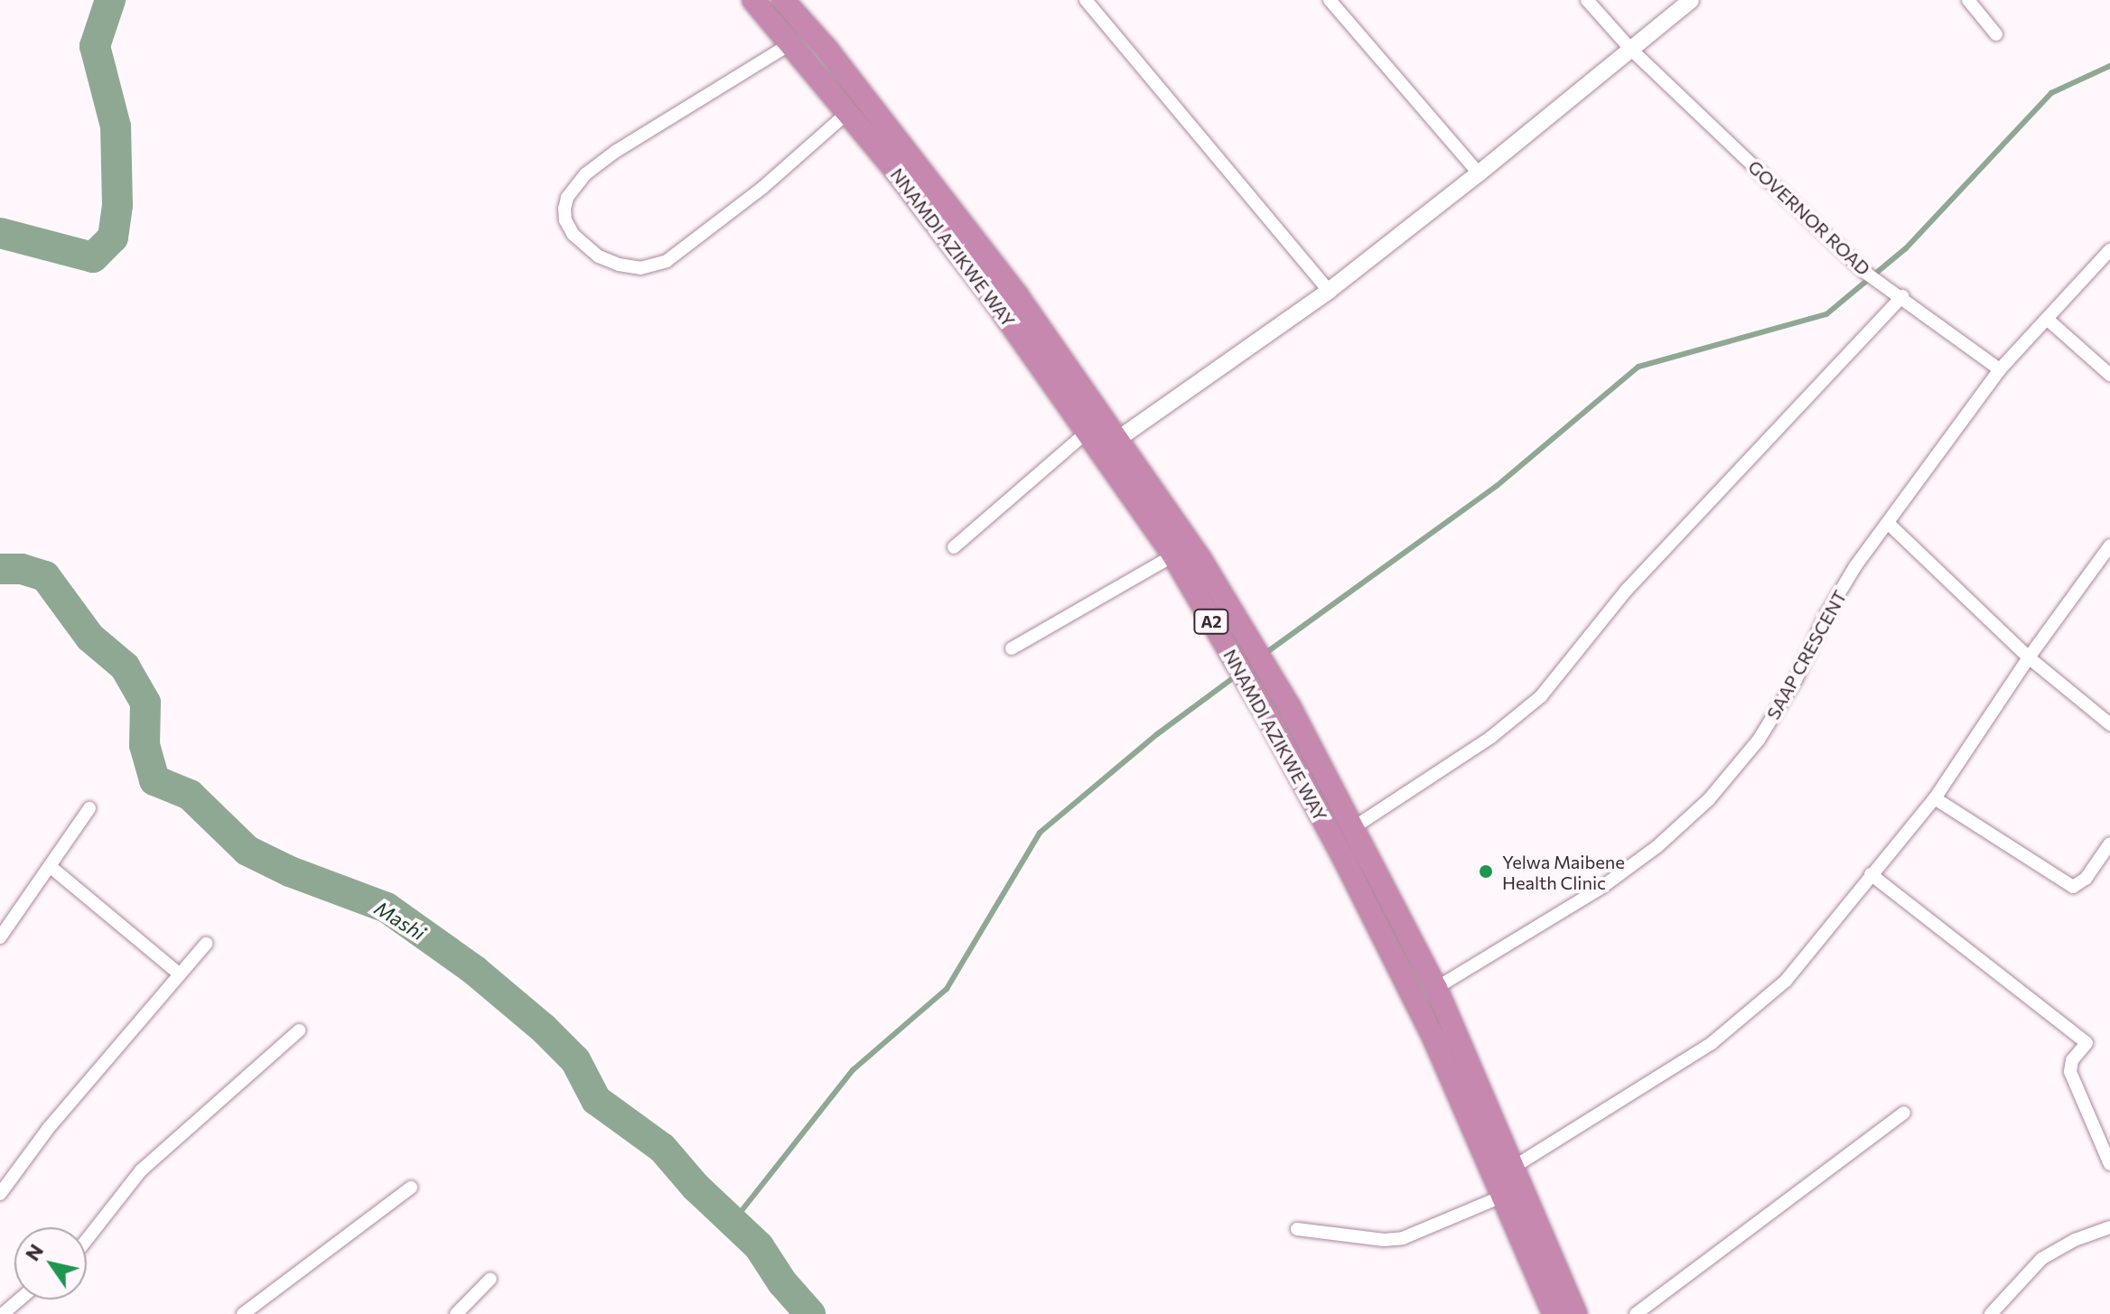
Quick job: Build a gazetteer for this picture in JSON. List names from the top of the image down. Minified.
{"streets":{"highway":["NNAMDI AZIKWE WAY","A2"],"street":["GOVERNOR ROAD","SAAP CRESCENT"]},"crossings":[["GOVERNOR ROAD","SAAP CRESCENT"],["NNAMDI AZIKWE WAY","SAAP CRESCENT"]],"water":["Mashi"],"places":["Yelwa Maibene Health Clinic"],"north":"top left"}
